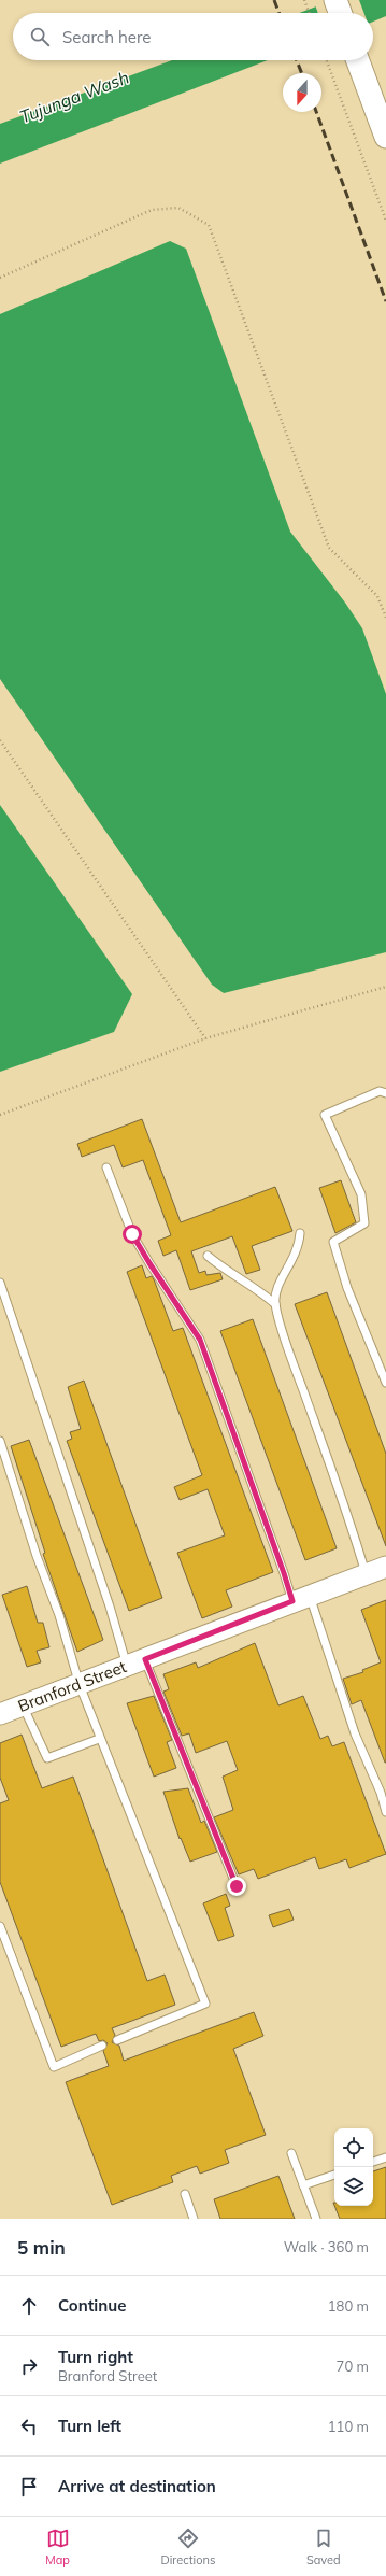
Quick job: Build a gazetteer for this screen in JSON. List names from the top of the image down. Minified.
{"streets":{"main road":["Branford Street"]},"water":["Tujunga Wash"],"north":"bottom","page":{"search":"Search here","heading":["5 min","Walk · 360 m"],"list":[["Continue","180 m"],["Turn right","Branford Street","70 m"],["Turn left","110 m"],"Arrive at destination"],"nav":["Map","Directions","Saved"]}}
